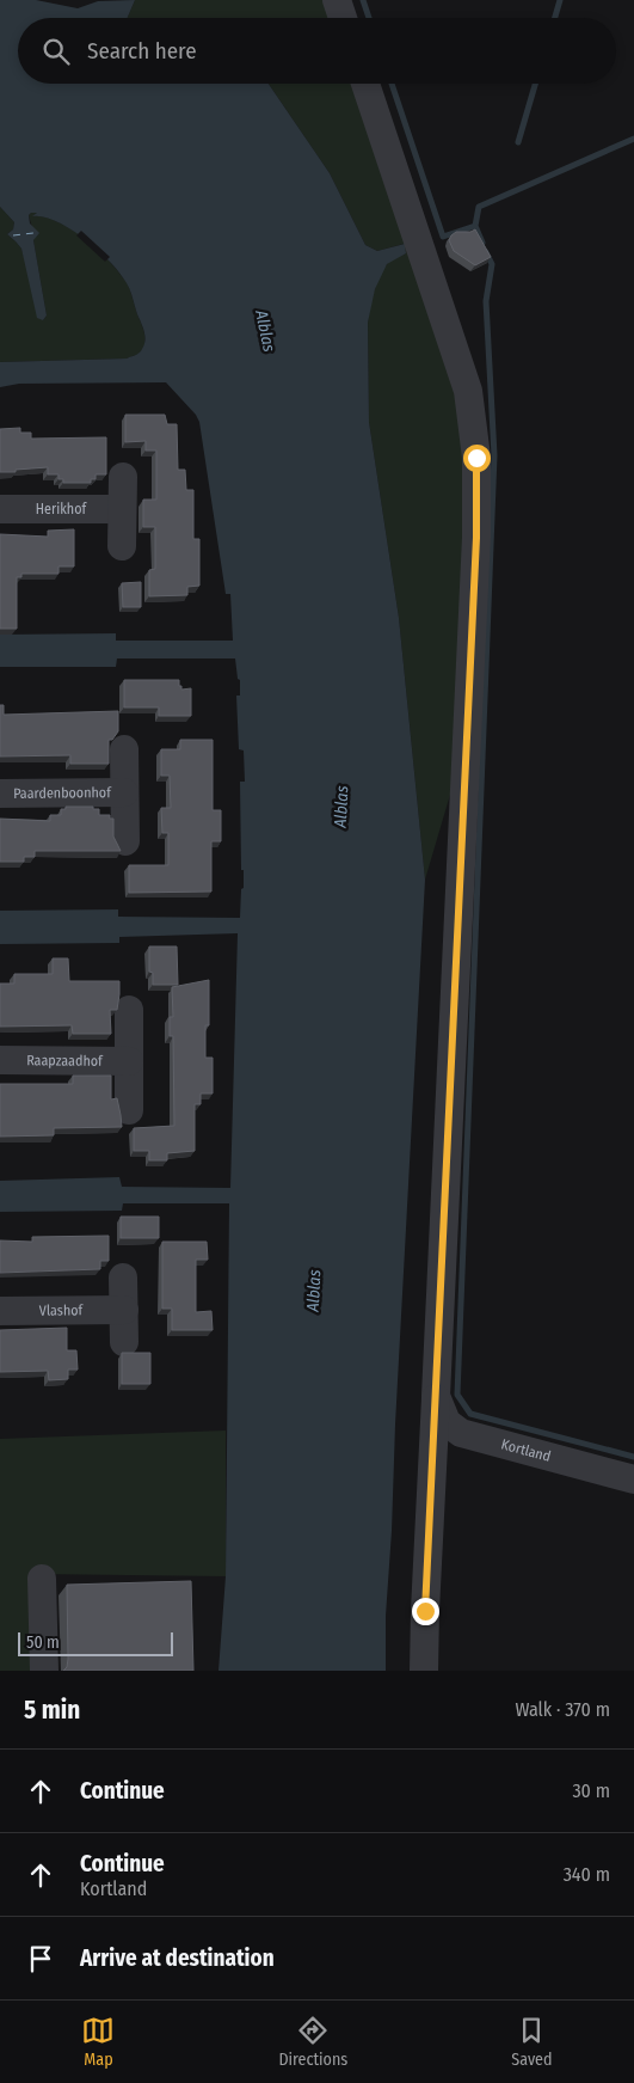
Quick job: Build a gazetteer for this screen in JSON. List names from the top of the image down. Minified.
{"streets":{"street":["Herikhof","Paardenboonhof","Raapzaadhof","Vlashof","Kortland"]},"water":["Alblas"],"scale_bar":"50 m","page":{"search":"Search here","scale":"50 m","heading":["5 min","Walk · 370 m"],"list":[["Continue","30 m"],["Continue","Kortland","340 m"],"Arrive at destination"],"nav":["Map","Directions","Saved"]}}
